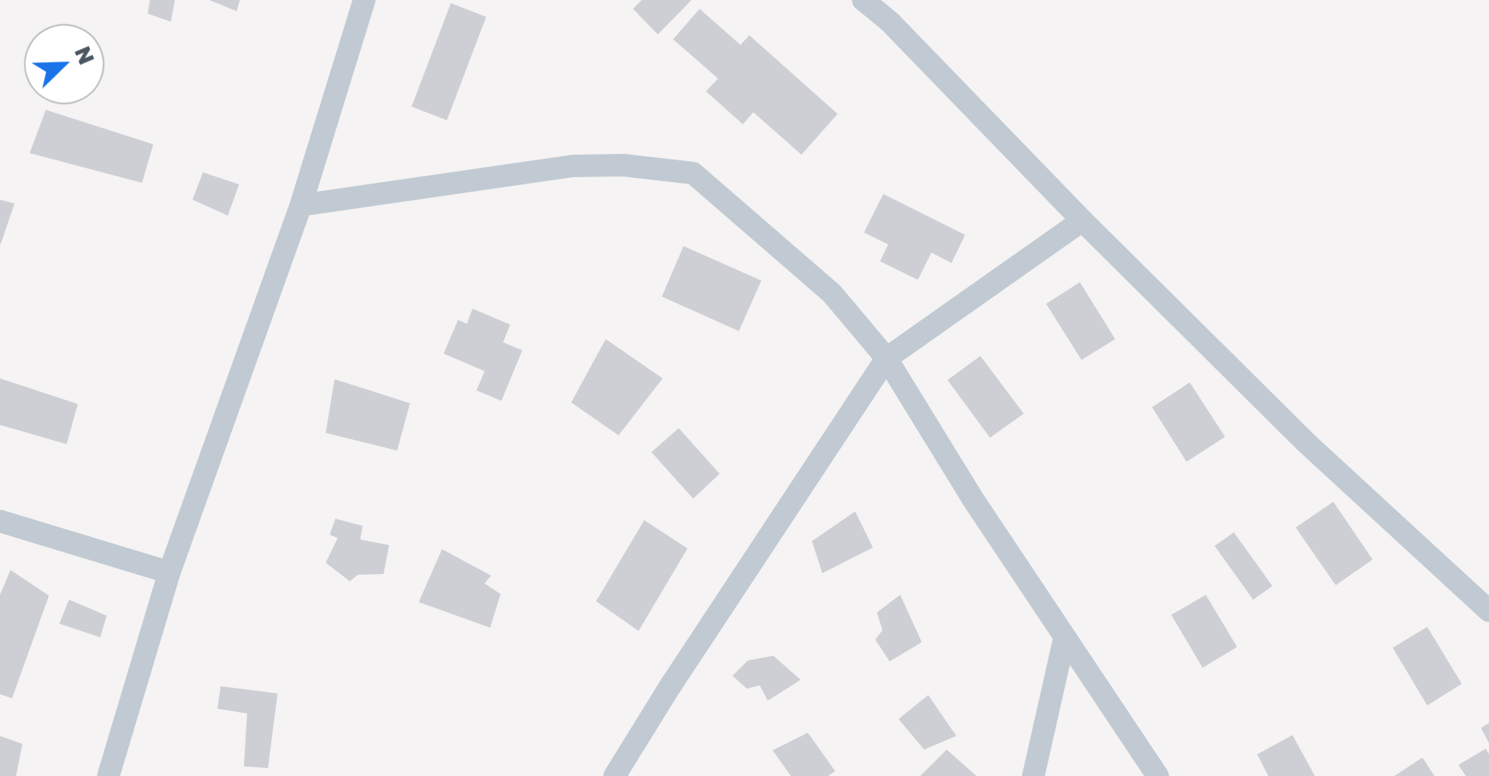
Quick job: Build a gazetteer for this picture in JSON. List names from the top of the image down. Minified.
{"north":"top right"}
